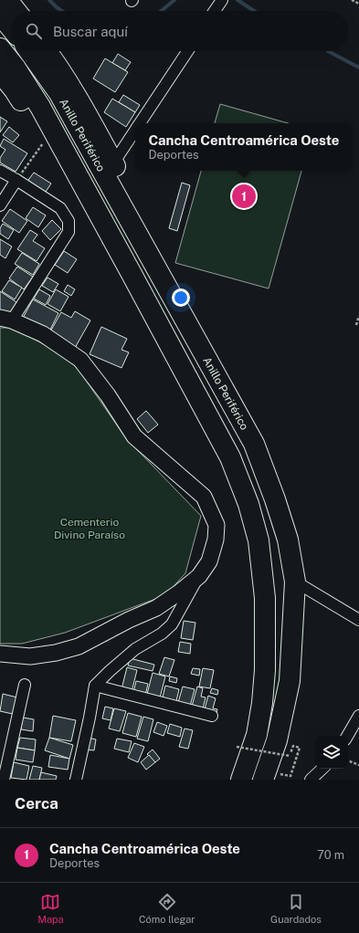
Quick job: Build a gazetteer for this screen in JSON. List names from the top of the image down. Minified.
{"streets":{"highway":["Anillo Periférico"]},"parks":["Cementerio Divino Paraíso"],"page":{"search":"Buscar aquí","popup":["Cancha Centroamérica Oeste","Deportes"],"pins":"1","heading":"Cerca","list":[{"mark":"1","name":"Cancha Centroamérica Oeste","note":"Deportes","value":"70 m"}],"nav":["Mapa","Cómo llegar","Guardados"]}}
